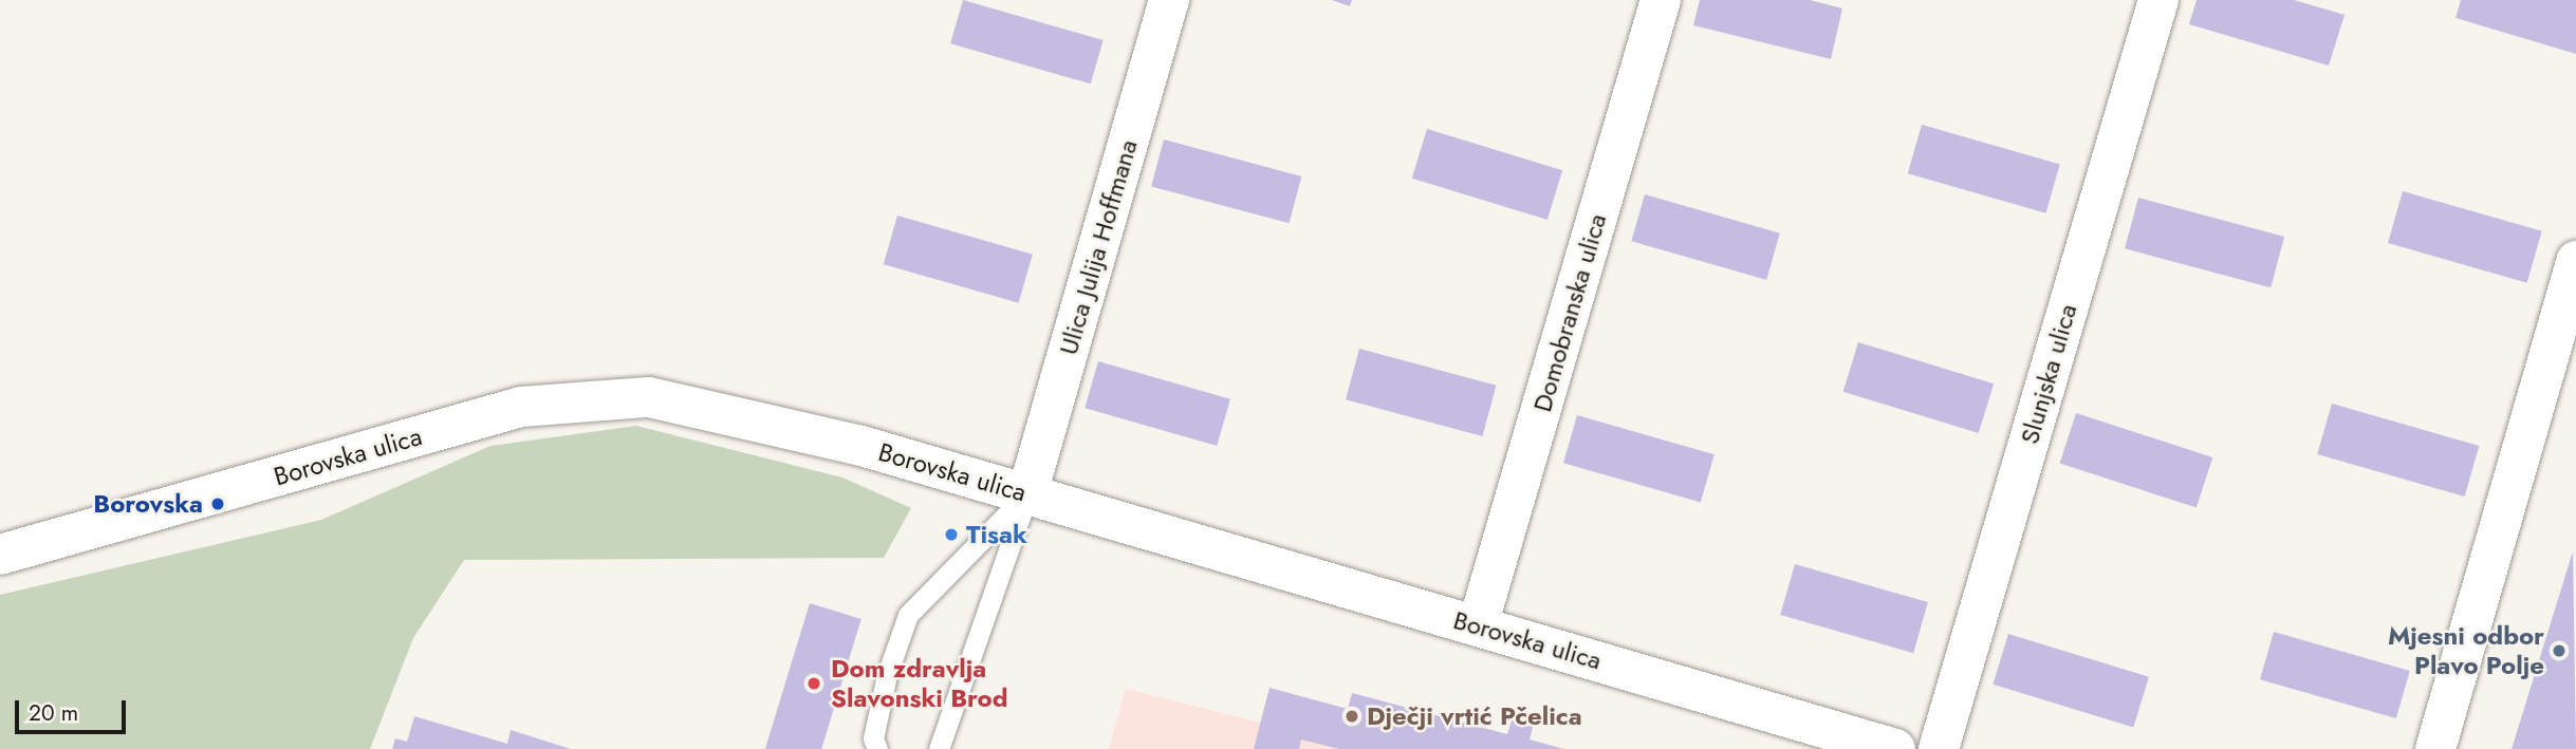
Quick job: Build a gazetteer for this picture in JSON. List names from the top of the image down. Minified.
{"streets":{"street":["Ulica Julija Hoffmana","Domobranska ulica","Slunjska ulica","Borovska ulica"]},"crossings":[["Ulica Julija Hoffmana","Borovska ulica"],["Domobranska ulica","Borovska ulica"]],"places":["Borovska","Tisak","Mjesni odbor Plavo Polje","Dom zdravlja Slavonski Brod","Dječji vrtić Pčelica"],"scale_bar":"20 m"}
